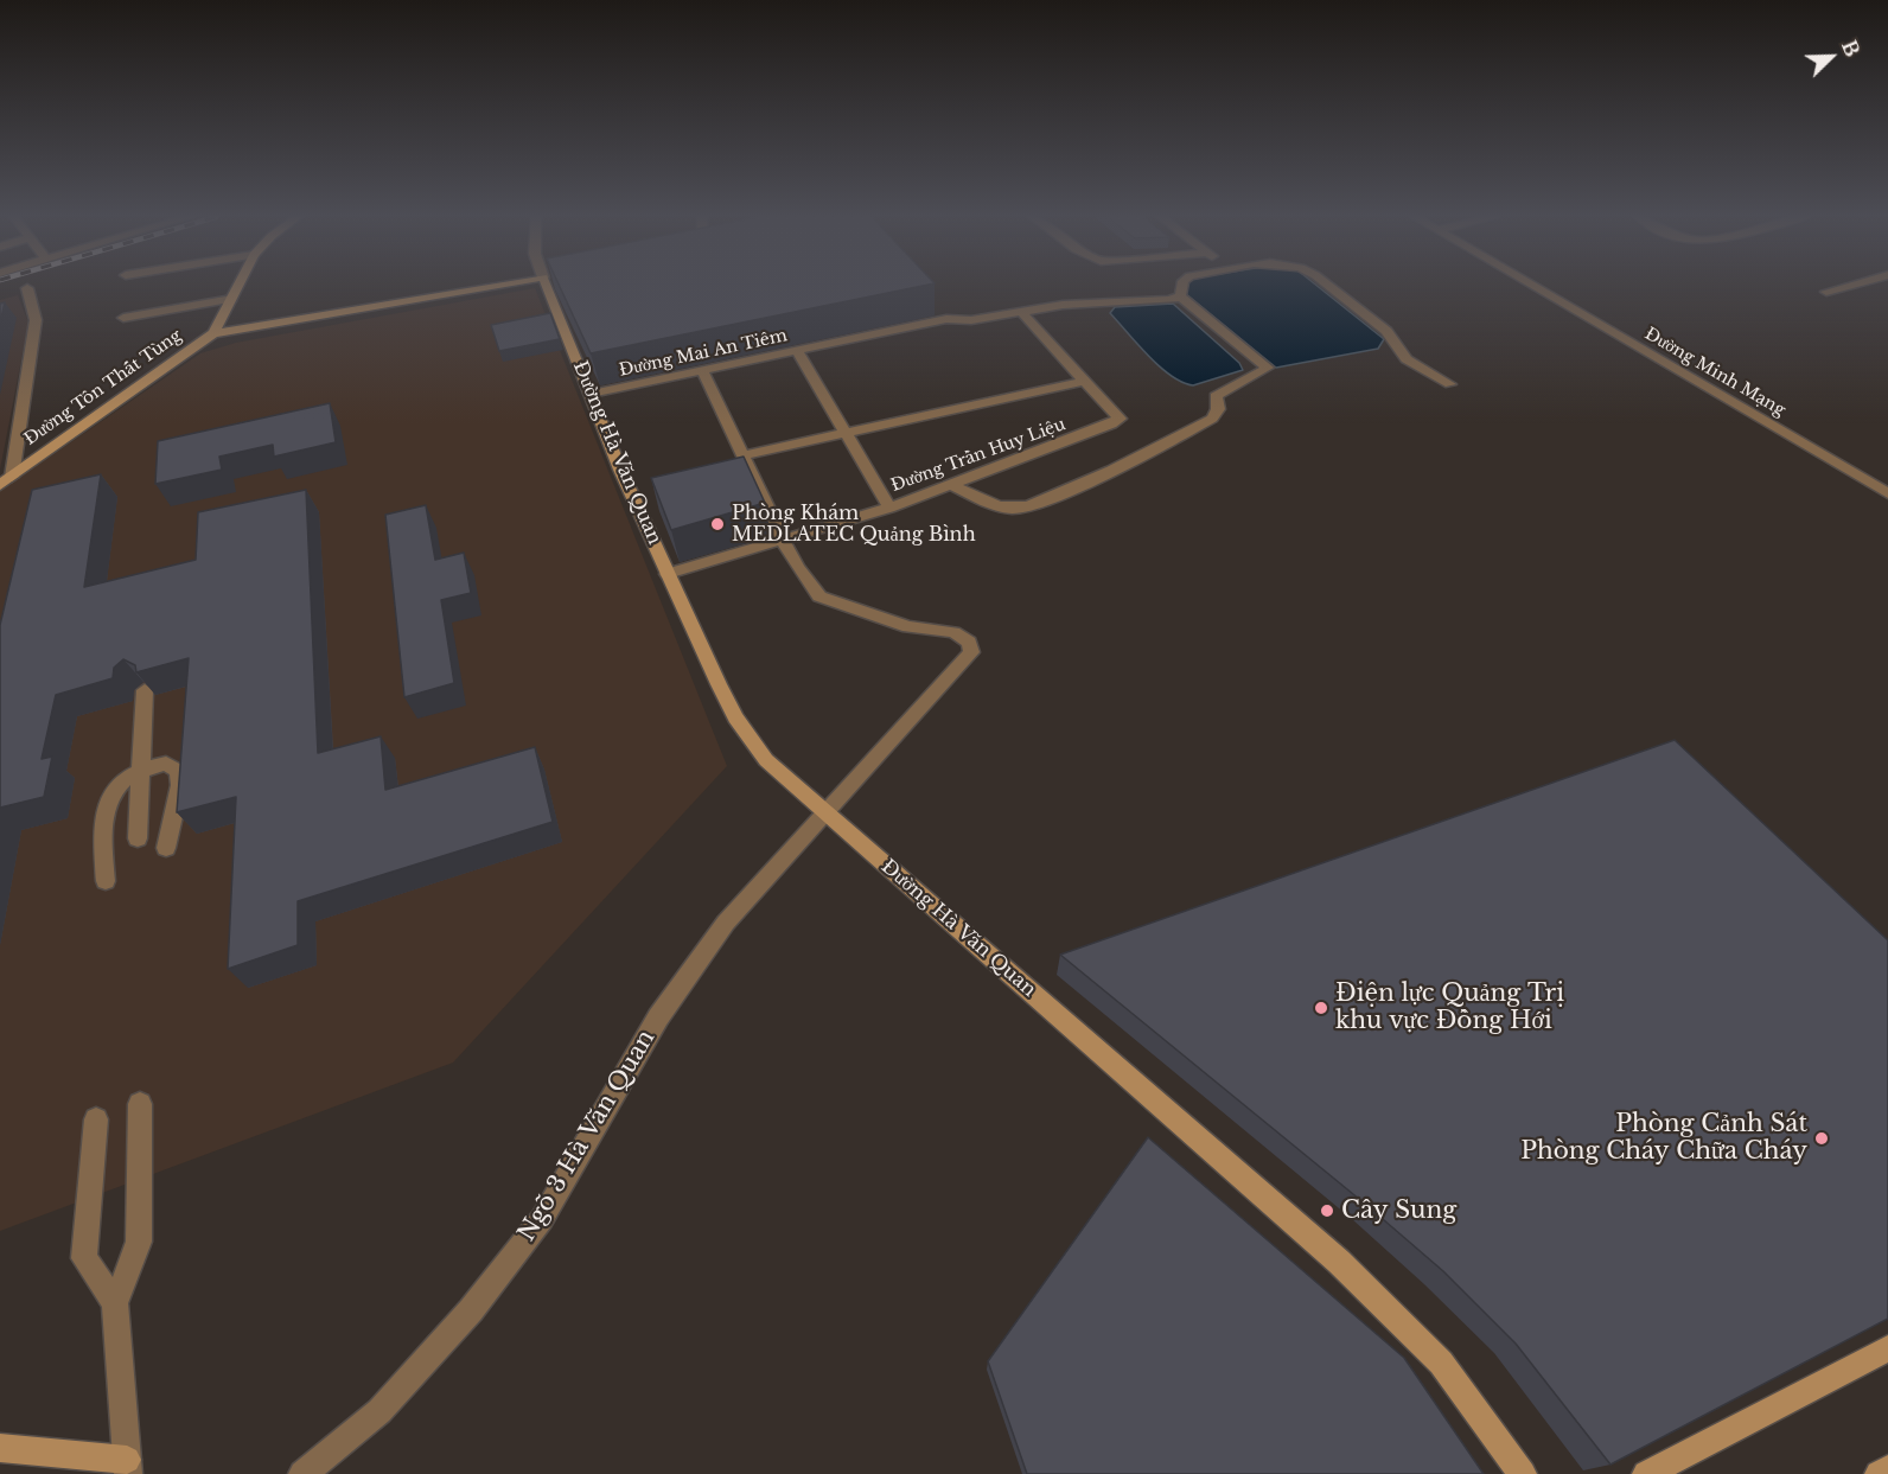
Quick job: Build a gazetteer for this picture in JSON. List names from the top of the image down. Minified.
{"streets":{"main road":["Đường Tôn Thất Tùng","Đường Hà Văn Quan"],"street":["Đường Mai An Tiêm","Đường Minh Mạng","Đường Trần Huy Liệu","Ngõ 3 Hà Văn Quan"]},"crossings":[["Đường Mai An Tiêm","Đường Hà Văn Quan"],["Đường Mai An Tiêm","Đường Trần Huy Liệu"],["Đường Hà Văn Quan","Đường Trần Huy Liệu"],["Đường Hà Văn Quan","Ngõ 3 Hà Văn Quan"],["Đường Trần Huy Liệu","Ngõ 3 Hà Văn Quan"]],"places":["Phòng Khám MEDLATEC Quảng Bình","Điện lực Quảng Trị khu vực Đồng Hới","Phòng Cảnh Sát Phòng Cháy Chữa Cháy","Cây Sung"],"north":"top right"}
